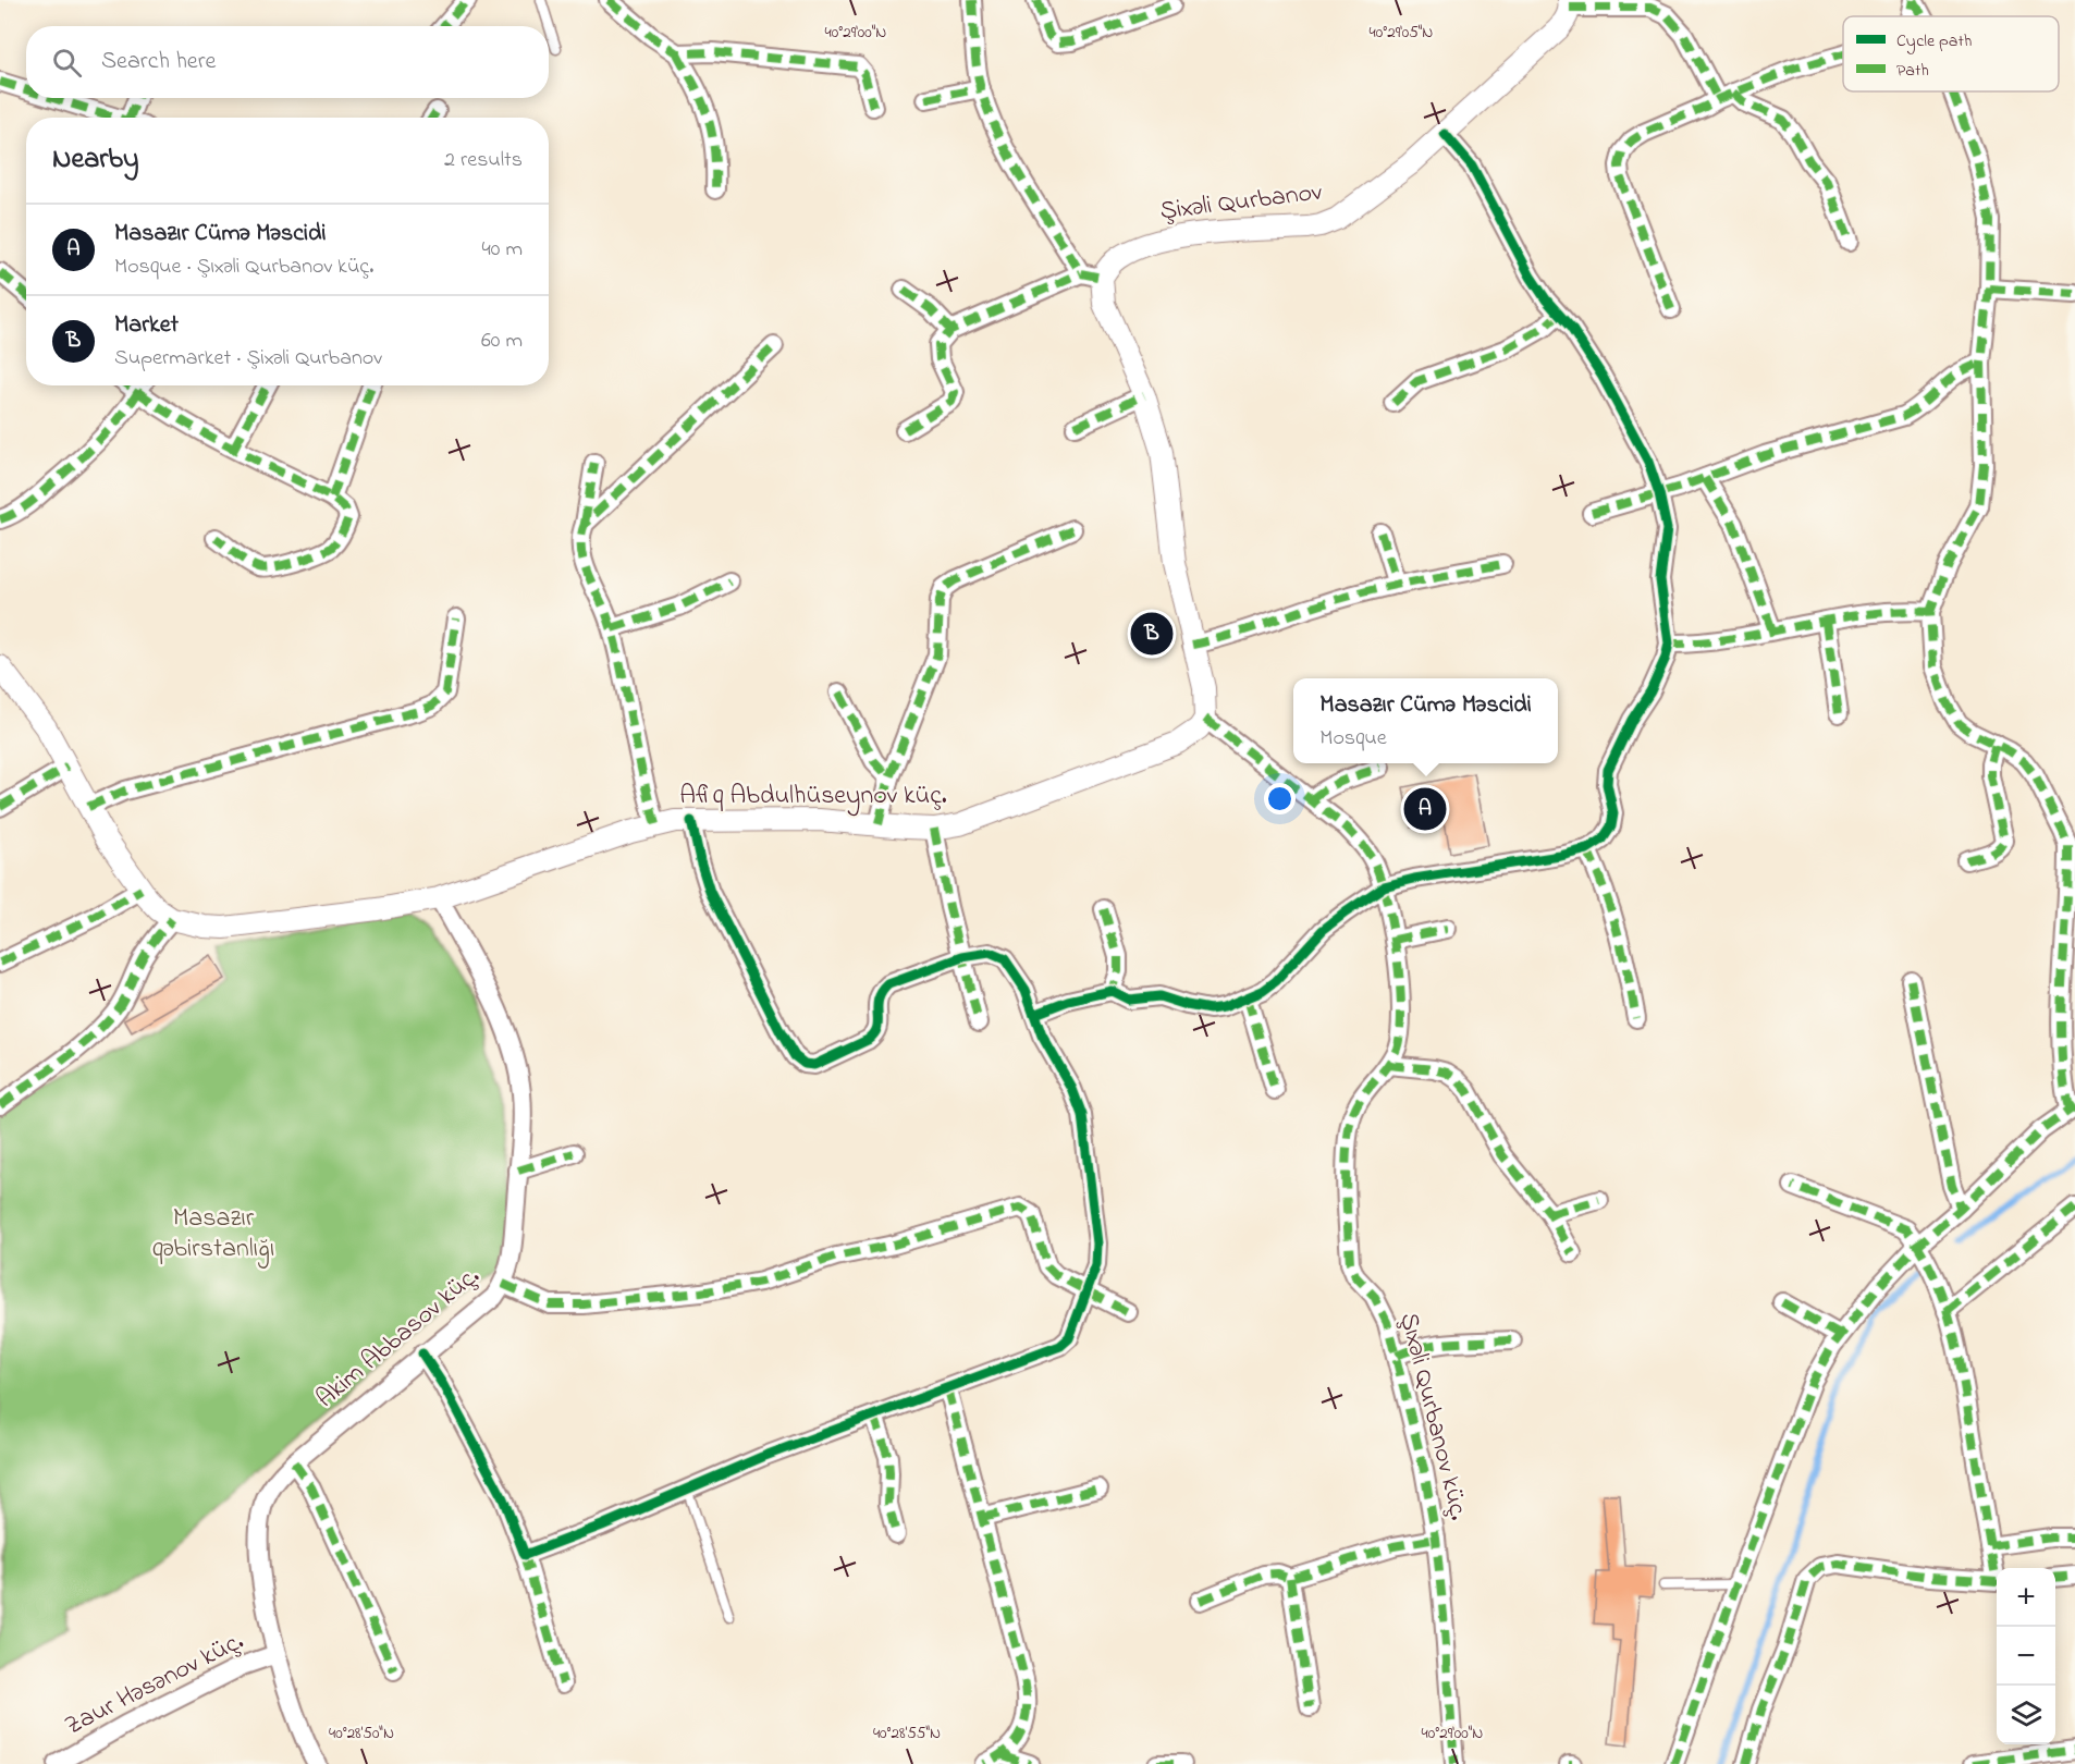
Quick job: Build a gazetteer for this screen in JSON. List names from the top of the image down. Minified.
{"streets":{"street":["Şixəli Qurbanov","Afiq Abdulhüseynov küç.","Akim Abbasov küç.","Şıxəli Qurbanov küç.","Zaur Həsənov küç."]},"crossings":[["Afiq Abdulhüseynov küç.","Akim Abbasov küç."],["Afiq Abdulhüseynov küç.","Şıxəli Qurbanov küç."],["Akim Abbasov küç.","Zaur Həsənov küç."]],"parks":["Masazır qəbirstanlığı"],"legend":["Cycle path","Path"],"page":{"search":"Search here","heading":["Nearby","2 results"],"list":[{"mark":"A","name":"Masazır Cümə Məscidi","note":"Mosque · Şıxəli Qurbanov küç.","value":"40 m"},{"mark":"B","name":"Market","note":"Supermarket · Şixəli Qurbanov","value":"60 m"}],"pins":["B","A"],"popup":["Masazır Cümə Məscidi","Mosque"],"map_buttons":["+","−"]},"coordinates":["40°29'00\"N","40°29'05\"N","40°28'50\"N","40°28'55\"N"]}
